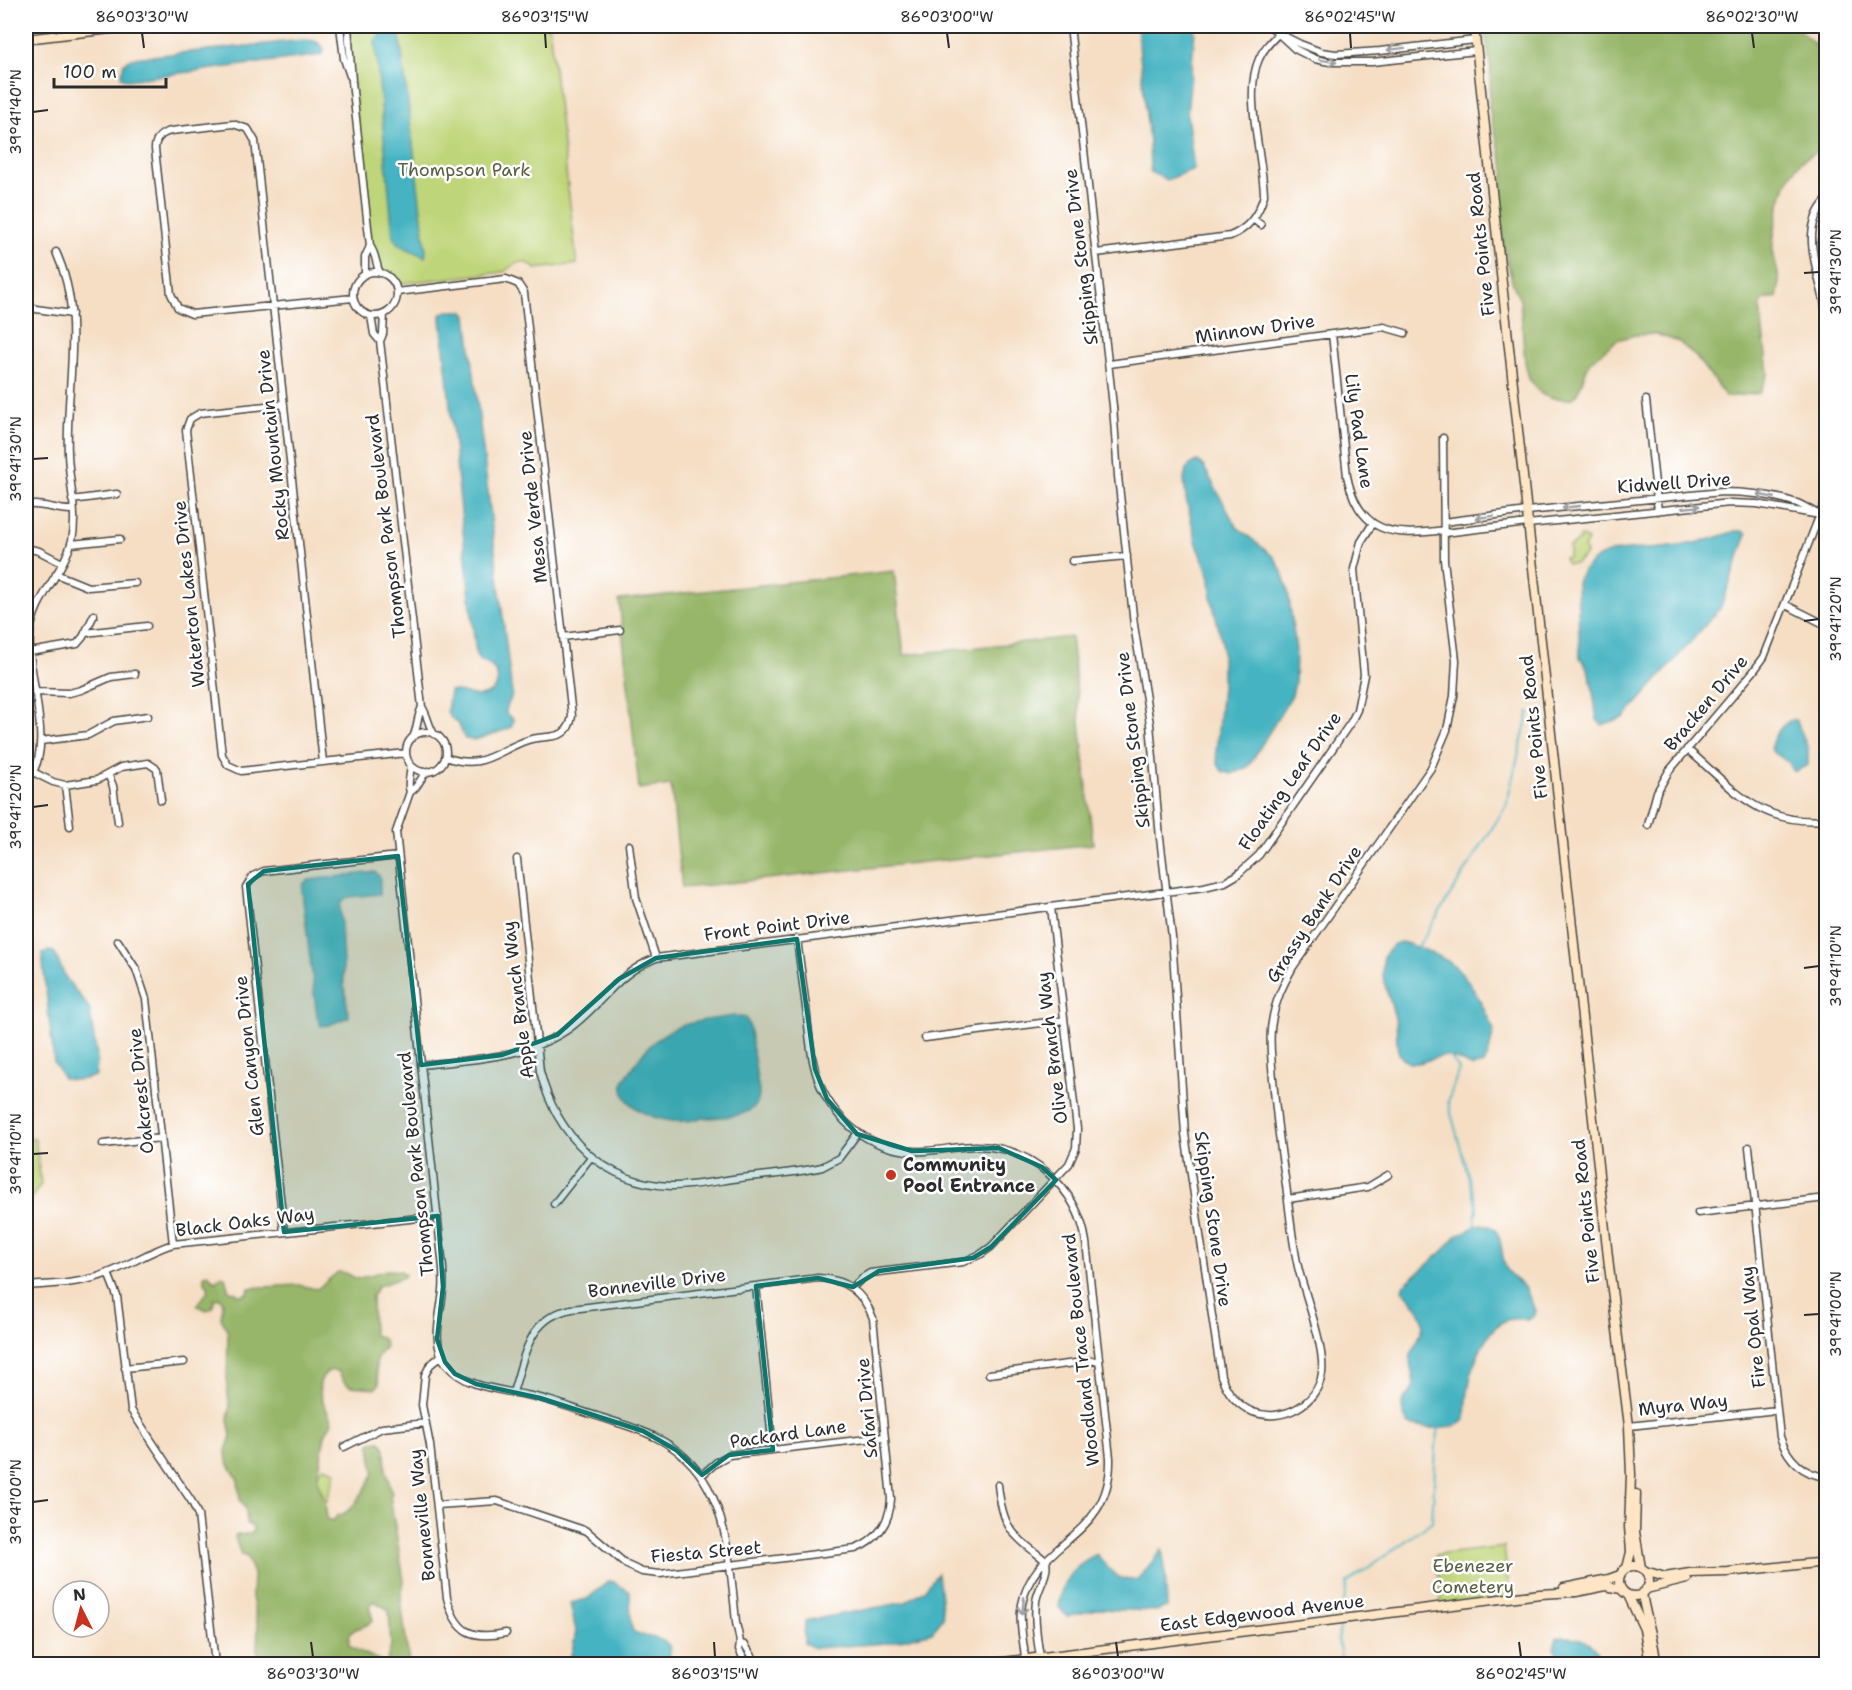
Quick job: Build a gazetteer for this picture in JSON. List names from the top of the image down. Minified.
{"streets":{"street":["Five Points Road","Skipping Stone Drive","Minnow Drive","Lily Pad Lane","Rocky Mountain Drive","Kidwell Drive","Mesa Verde Drive","Thompson Park Boulevard","Waterton Lakes Drive","Bracken Drive","Floating Leaf Drive","Grassy Bank Drive","Front Point Drive","Apple Branch Way","Olive Branch Way","Glen Canyon Drive","Oakcrest Drive","Black Oaks Way","Bonneville Drive","Fire Opal Way","Woodland Trace Boulevard","Myra Way","Safari Drive","Packard Lane","Bonneville Way","Fiesta Street","East Edgewood Avenue"]},"crossings":[["Five Points Road","Kidwell Drive"],["Five Points Road","Myra Way"],["Skipping Stone Drive","Minnow Drive"],["Skipping Stone Drive","Floating Leaf Drive"],["Skipping Stone Drive","Grassy Bank Drive"],["Skipping Stone Drive","Front Point Drive"],["Minnow Drive","Lily Pad Lane"],["Lily Pad Lane","Floating Leaf Drive"],["Rocky Mountain Drive","Waterton Lakes Drive"],["Kidwell Drive","Bracken Drive"],["Mesa Verde Drive","Thompson Park Boulevard"],["Thompson Park Boulevard","Front Point Drive"],["Thompson Park Boulevard","Glen Canyon Drive"],["Thompson Park Boulevard","Black Oaks Way"],["Thompson Park Boulevard","Bonneville Way"],["Floating Leaf Drive","Front Point Drive"],["Front Point Drive","Apple Branch Way"],["Front Point Drive","Olive Branch Way"],["Front Point Drive","Woodland Trace Boulevard"],["Apple Branch Way","Woodland Trace Boulevard"],["Olive Branch Way","Bonneville Drive"],["Olive Branch Way","Woodland Trace Boulevard"],["Olive Branch Way","Safari Drive"],["Glen Canyon Drive","Black Oaks Way"],["Oakcrest Drive","Black Oaks Way"],["Bonneville Drive","Safari Drive"],["Fire Opal Way","Myra Way"],["Woodland Trace Boulevard","East Edgewood Avenue"],["Safari Drive","Packard Lane"],["Safari Drive","Fiesta Street"],["Bonneville Way","Fiesta Street"]],"parks":["Thompson Park","Ebenezer Cometery"],"places":["Community Pool Entrance"],"scale_bar":"100 m","north":"top","coordinates":["86°03'30\"W","86°03'15\"W","86°03'00\"W","86°02'45\"W","86°02'30\"W","39°41'40\"N","39°41'30\"N","39°41'20\"N","39°41'10\"N","39°41'00\"N"]}
